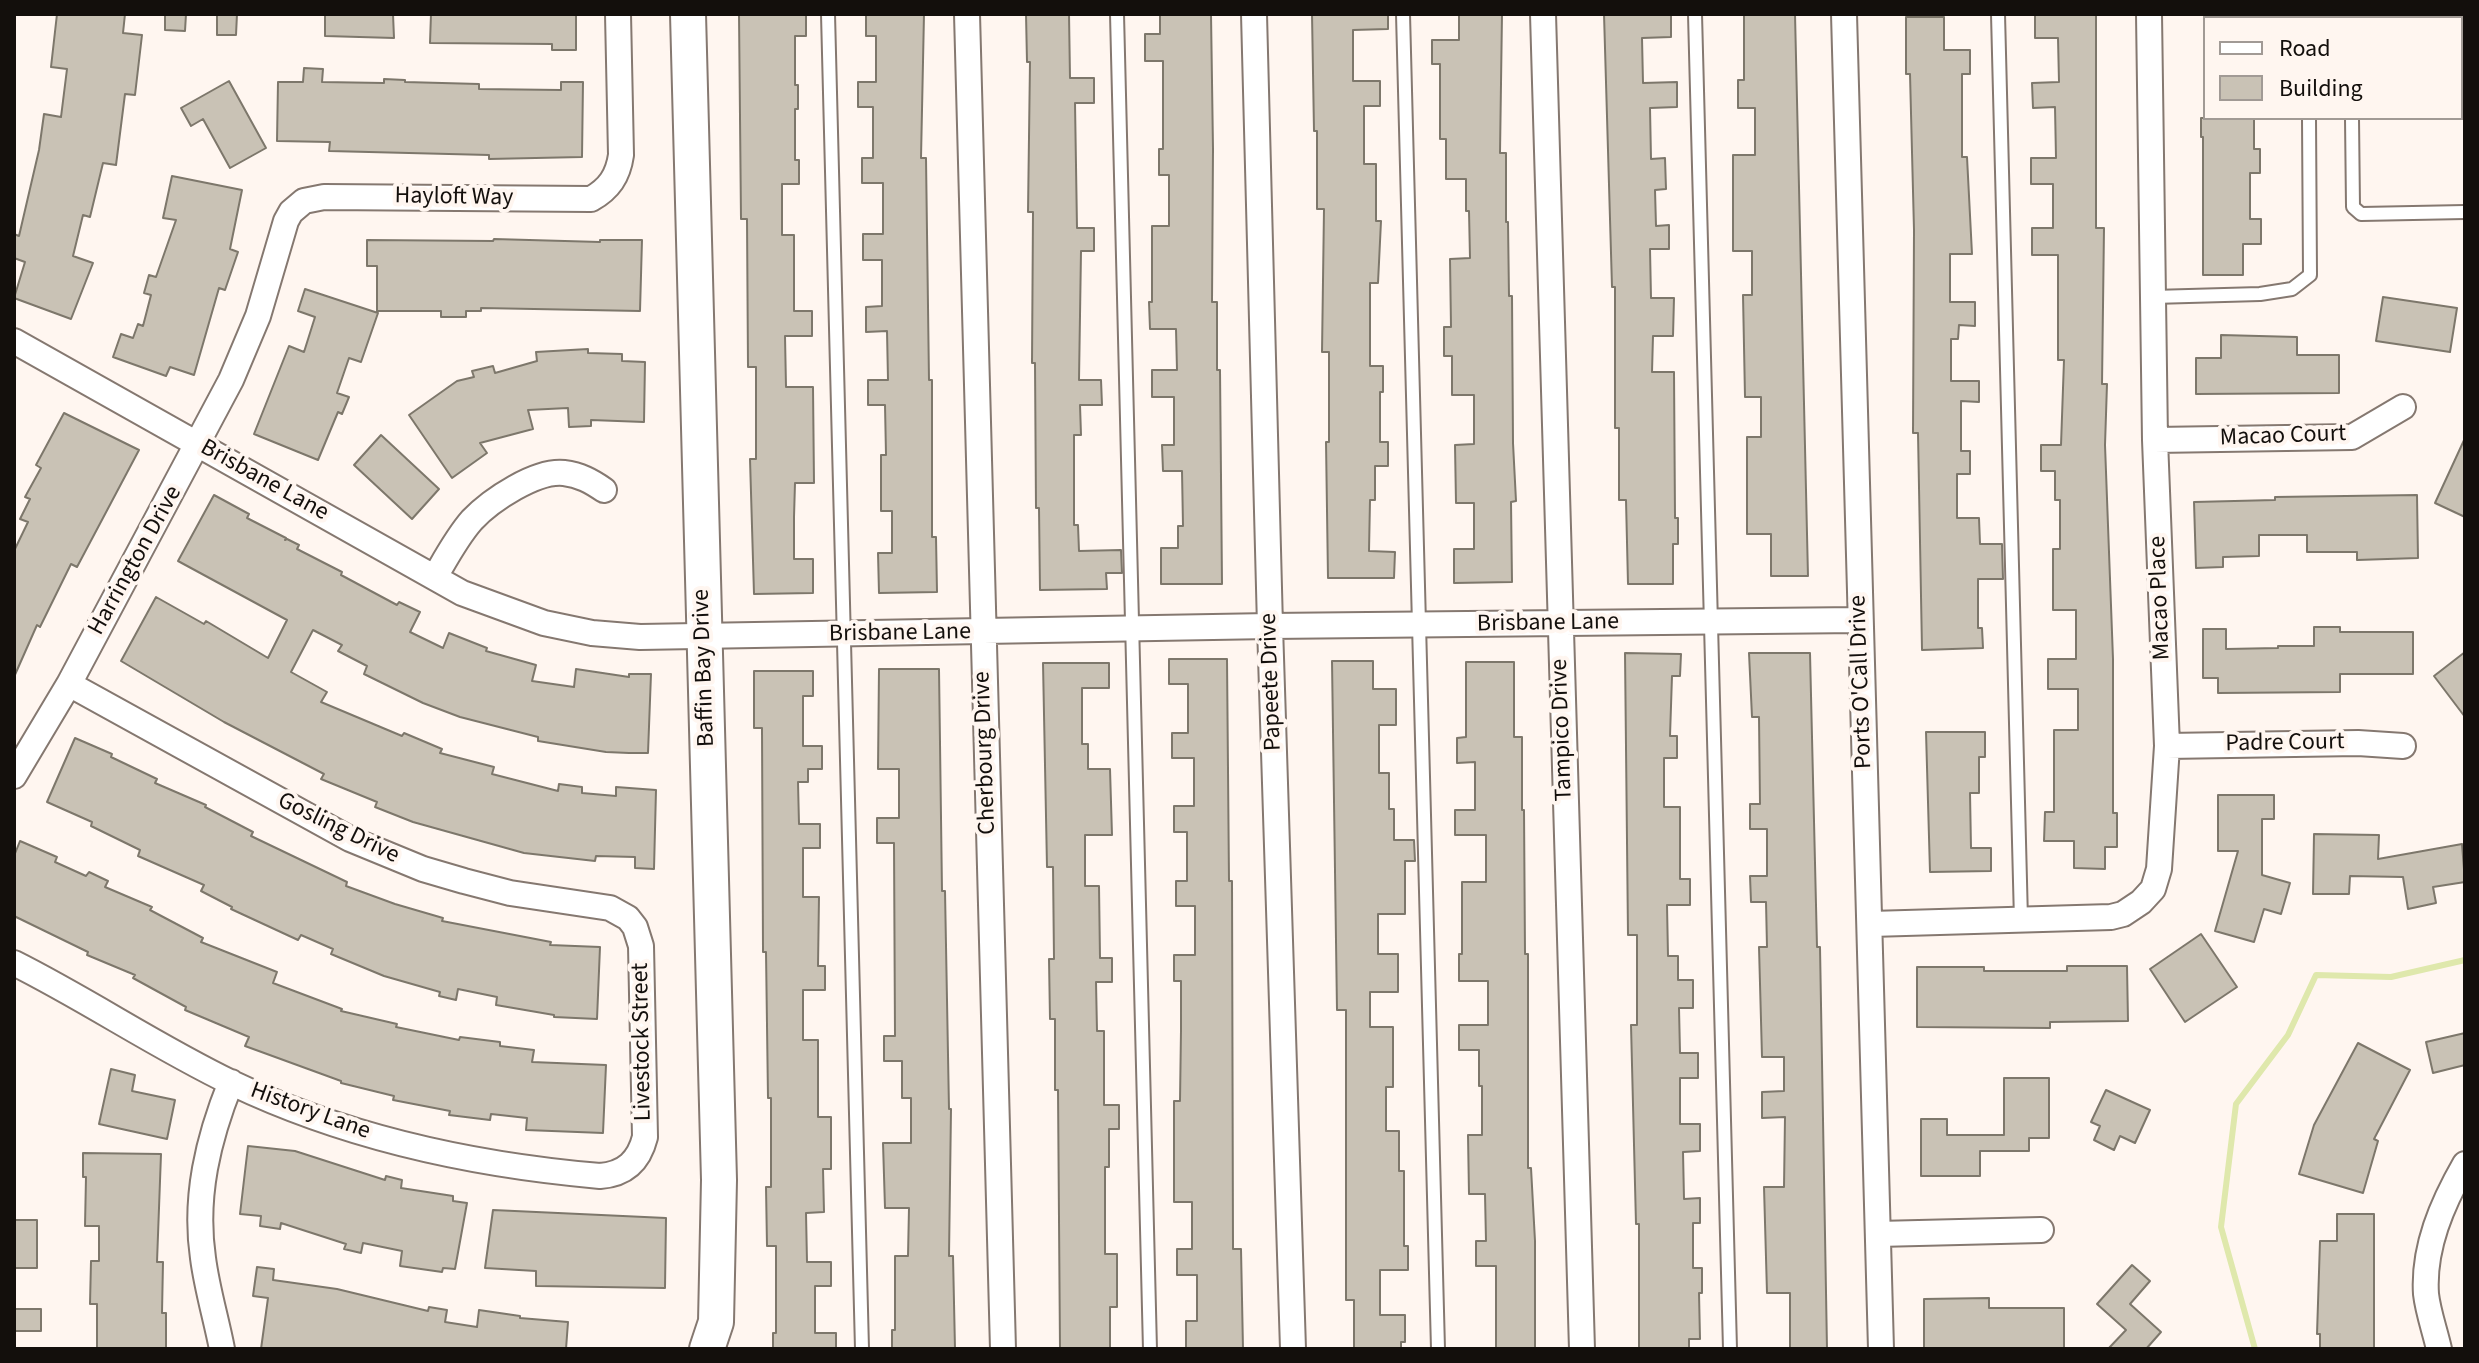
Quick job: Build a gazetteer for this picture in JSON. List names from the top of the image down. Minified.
{"streets":{"street":["Hayloft Way","Macao Court","Brisbane Lane","Harrington Drive","Macao Place","Baffin Bay Drive","Papeete Drive","Ports O'Call Drive","Tampico Drive","Padre Court","Cherbourg Drive","Gosling Drive","Livestock Street","History Lane"]},"crossings":[["Hayloft Way","Harrington Drive"],["Macao Court","Macao Place"],["Brisbane Lane","Harrington Drive"],["Brisbane Lane","Baffin Bay Drive"],["Brisbane Lane","Papeete Drive"],["Brisbane Lane","Ports O'Call Drive"],["Brisbane Lane","Tampico Drive"],["Brisbane Lane","Cherbourg Drive"],["Harrington Drive","Gosling Drive"],["Macao Place","Ports O'Call Drive"],["Macao Place","Padre Court"],["Gosling Drive","Livestock Street"],["Livestock Street","History Lane"]],"legend":["Road","Building"]}
